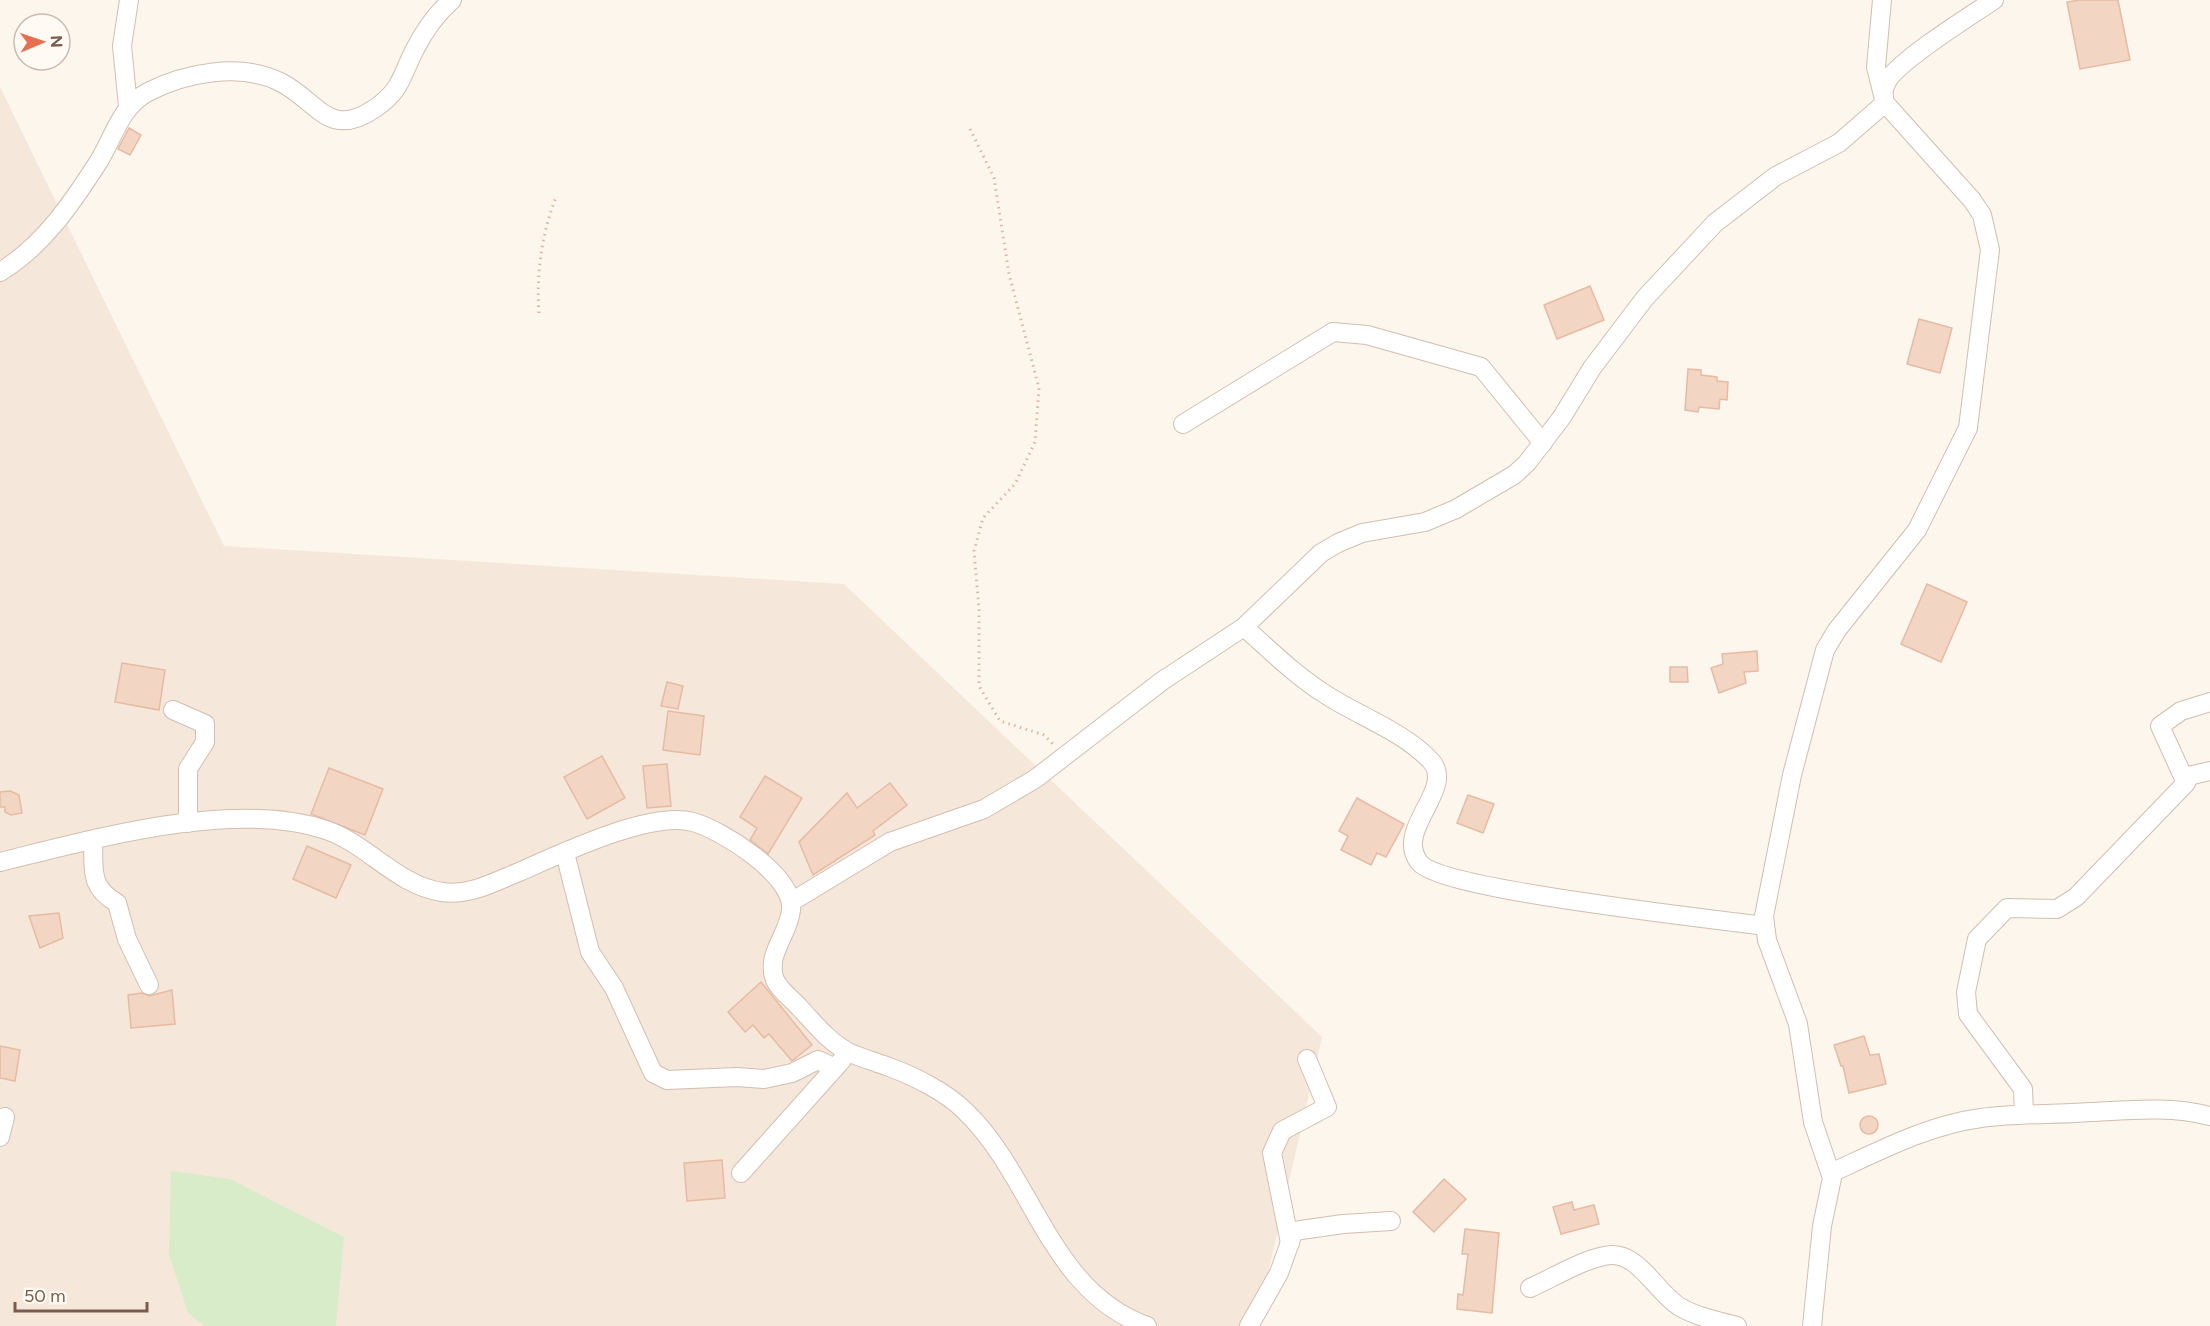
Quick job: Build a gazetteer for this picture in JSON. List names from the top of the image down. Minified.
{"scale_bar":"50 m","north":"right"}
